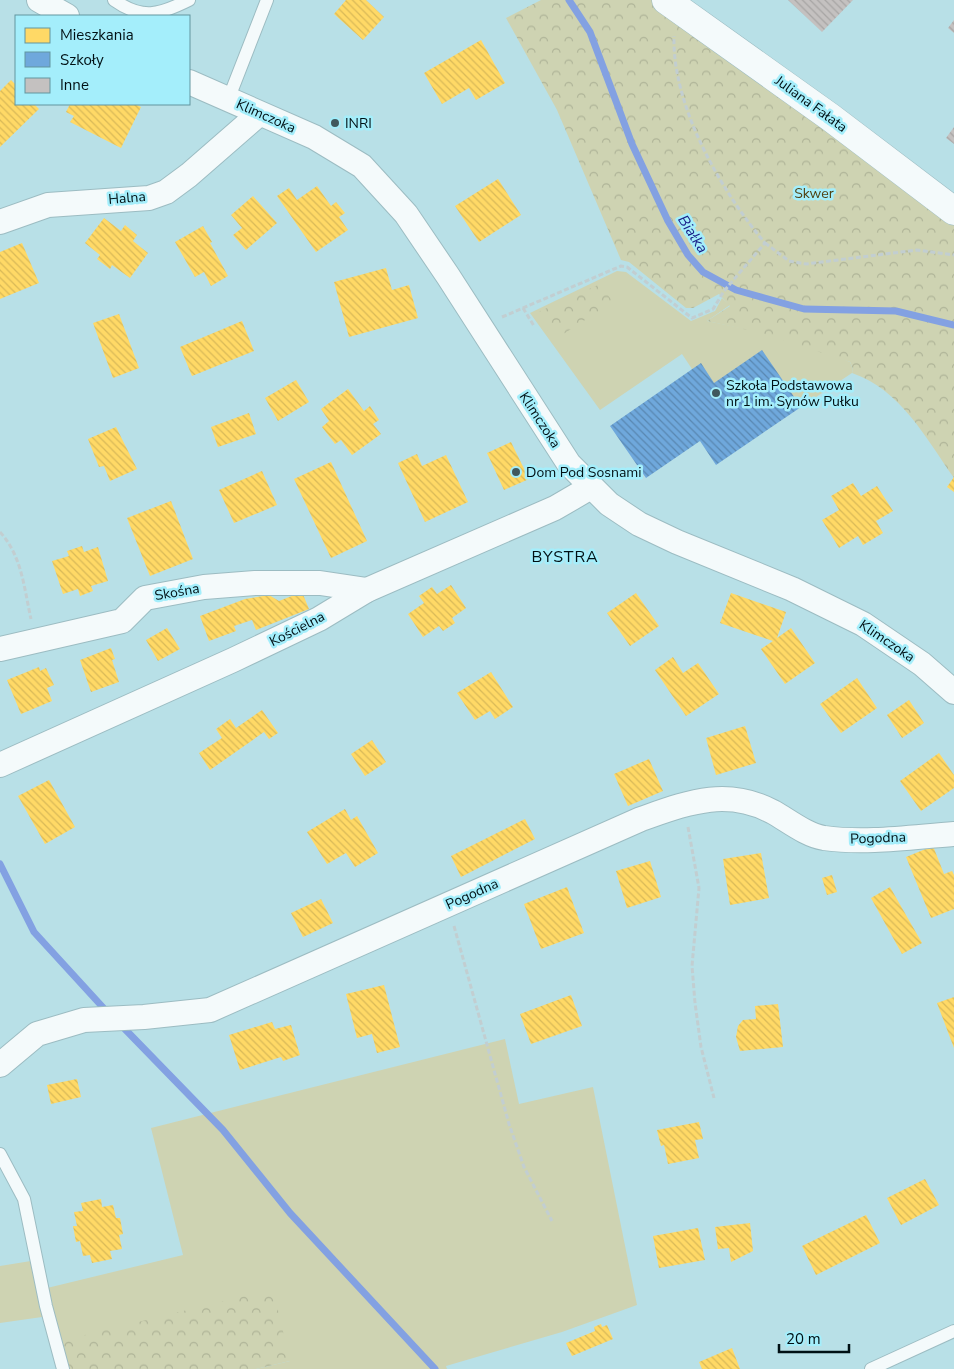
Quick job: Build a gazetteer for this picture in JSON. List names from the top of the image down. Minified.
{"streets":{"street":["Juliana Fałata","Klimczoka","Halna","Skośna","Kościelna","Pogodna"]},"crossings":[["Klimczoka","Halna"],["Klimczoka","Kościelna"],["Skośna","Kościelna"]],"districts":["BYSTRA"],"water":["Białka"],"parks":["Skwer"],"places":["INRI","Szkoła Podstawowa nr 1 im. Synów Pułku","Dom Pod Sosnami"],"legend":["Mieszkania","Szkoły","Inne"],"scale_bar":"20 m"}
